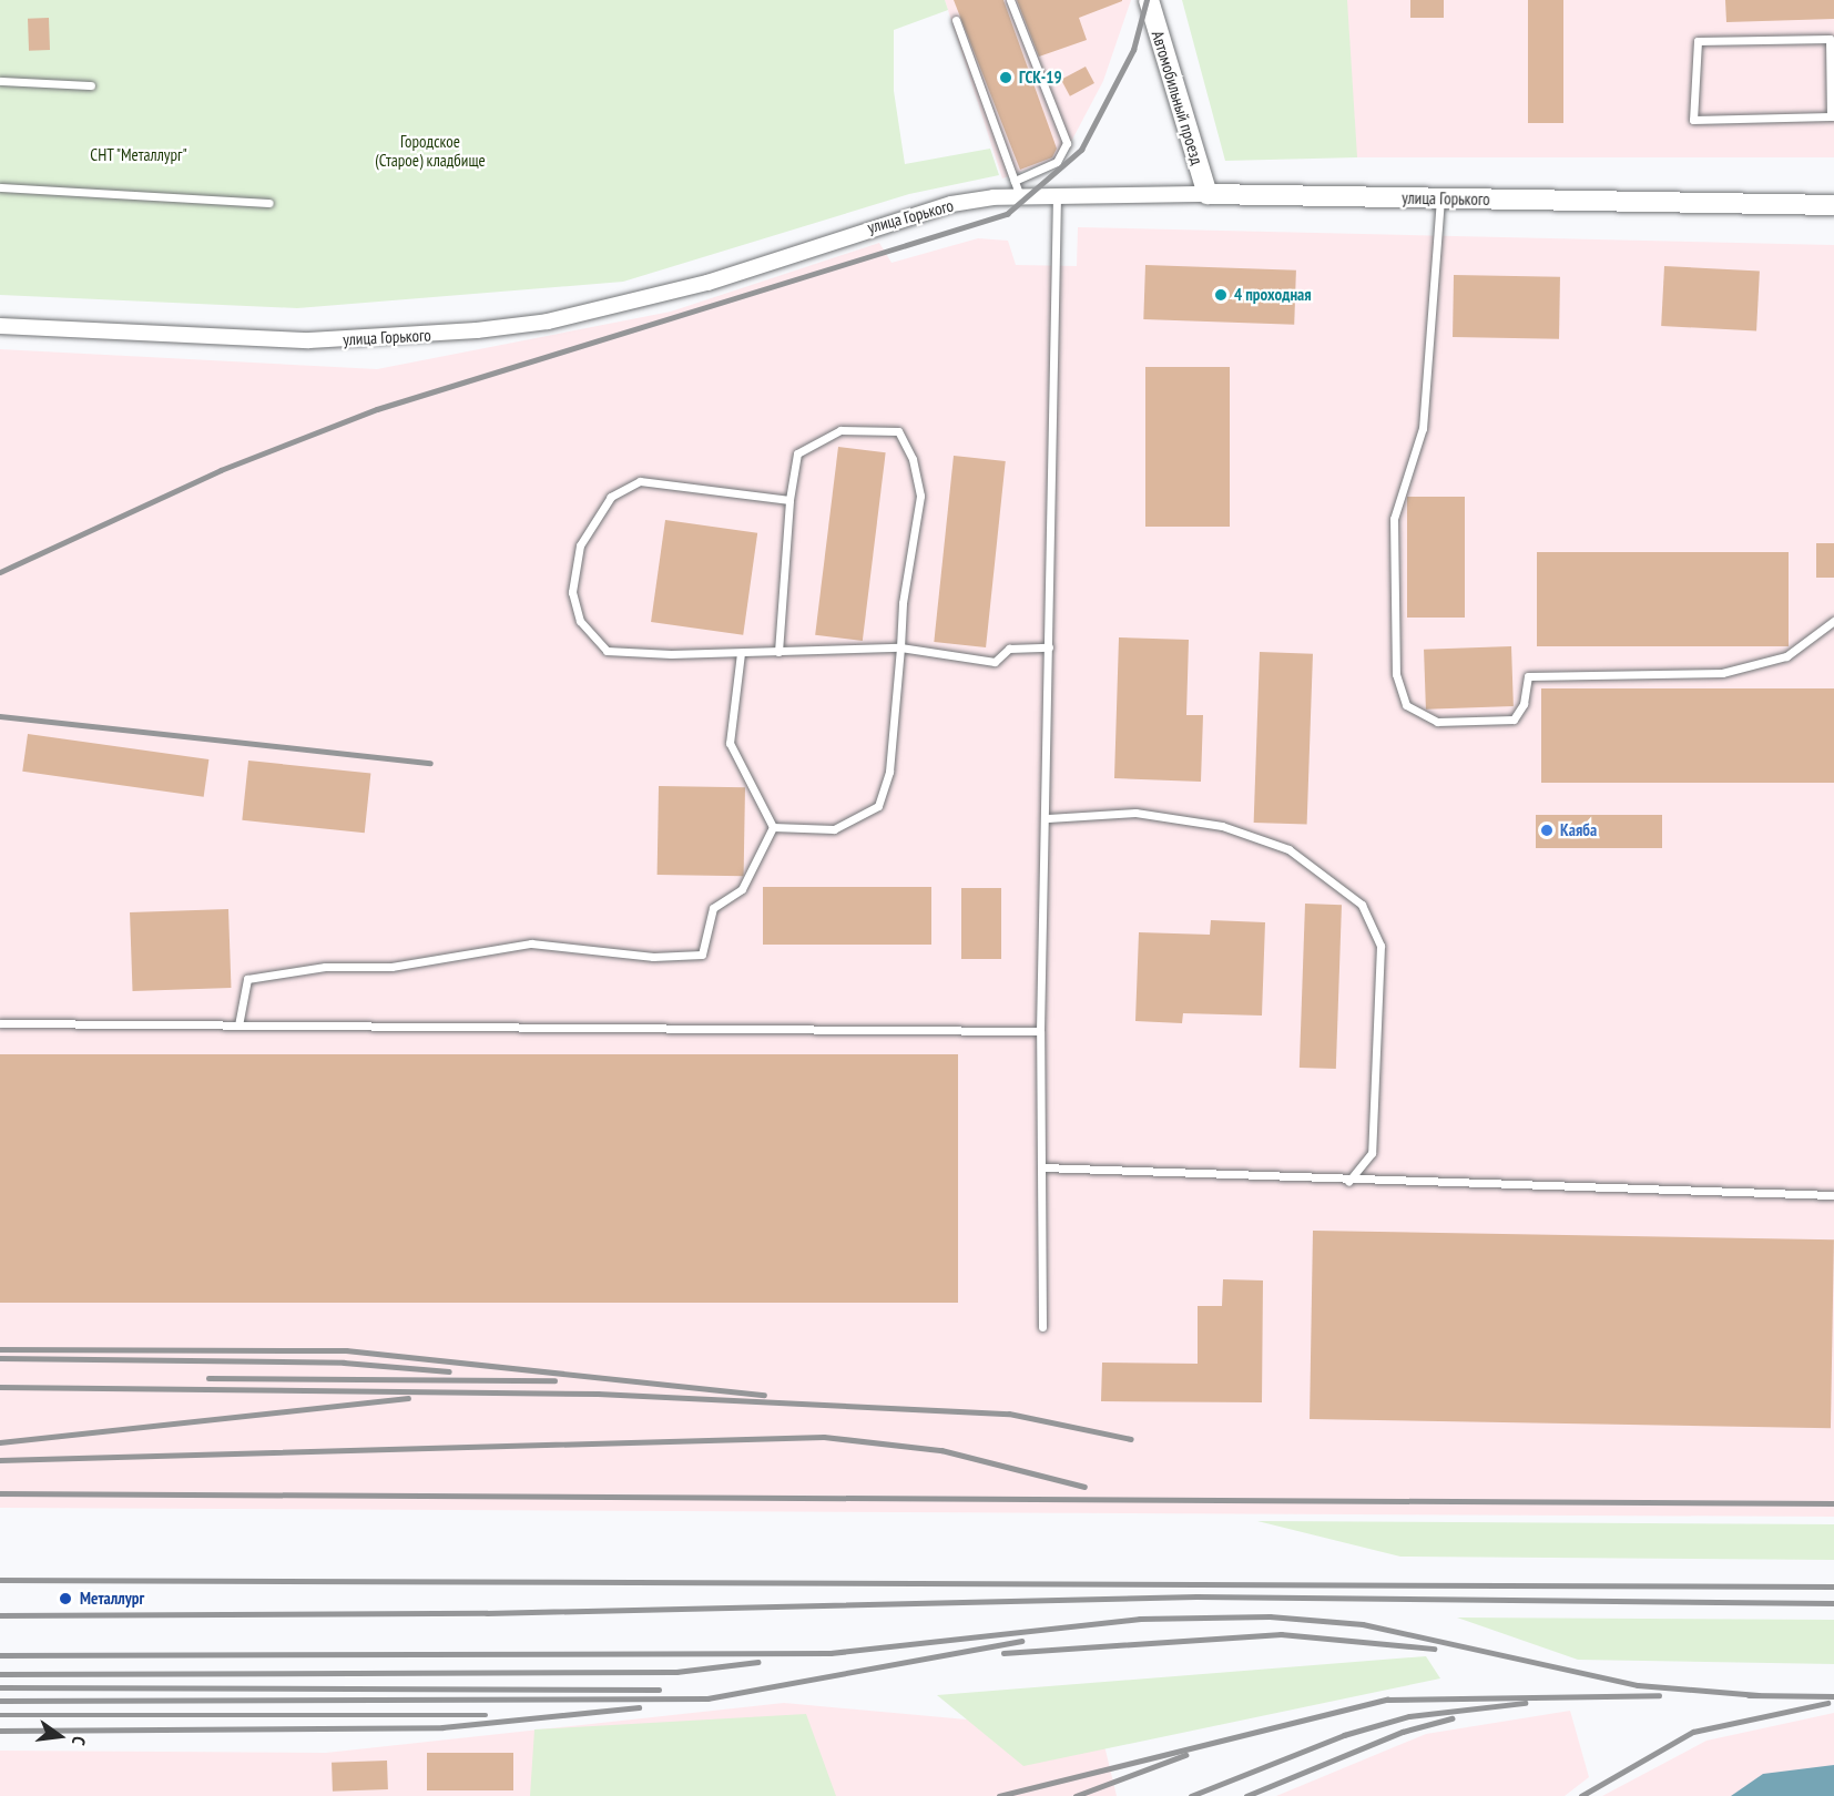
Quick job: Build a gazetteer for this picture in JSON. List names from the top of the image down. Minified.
{"streets":{"main road":["Автомобильный проезд","улица Горького"]},"crossings":[["Автомобильный проезд","улица Горького"]],"parks":["Городское (Старое) кладбище","СНТ \"Металлург\""],"places":["ГСК-19","4 проходная","Каяба","Металлург"],"north":"right"}
